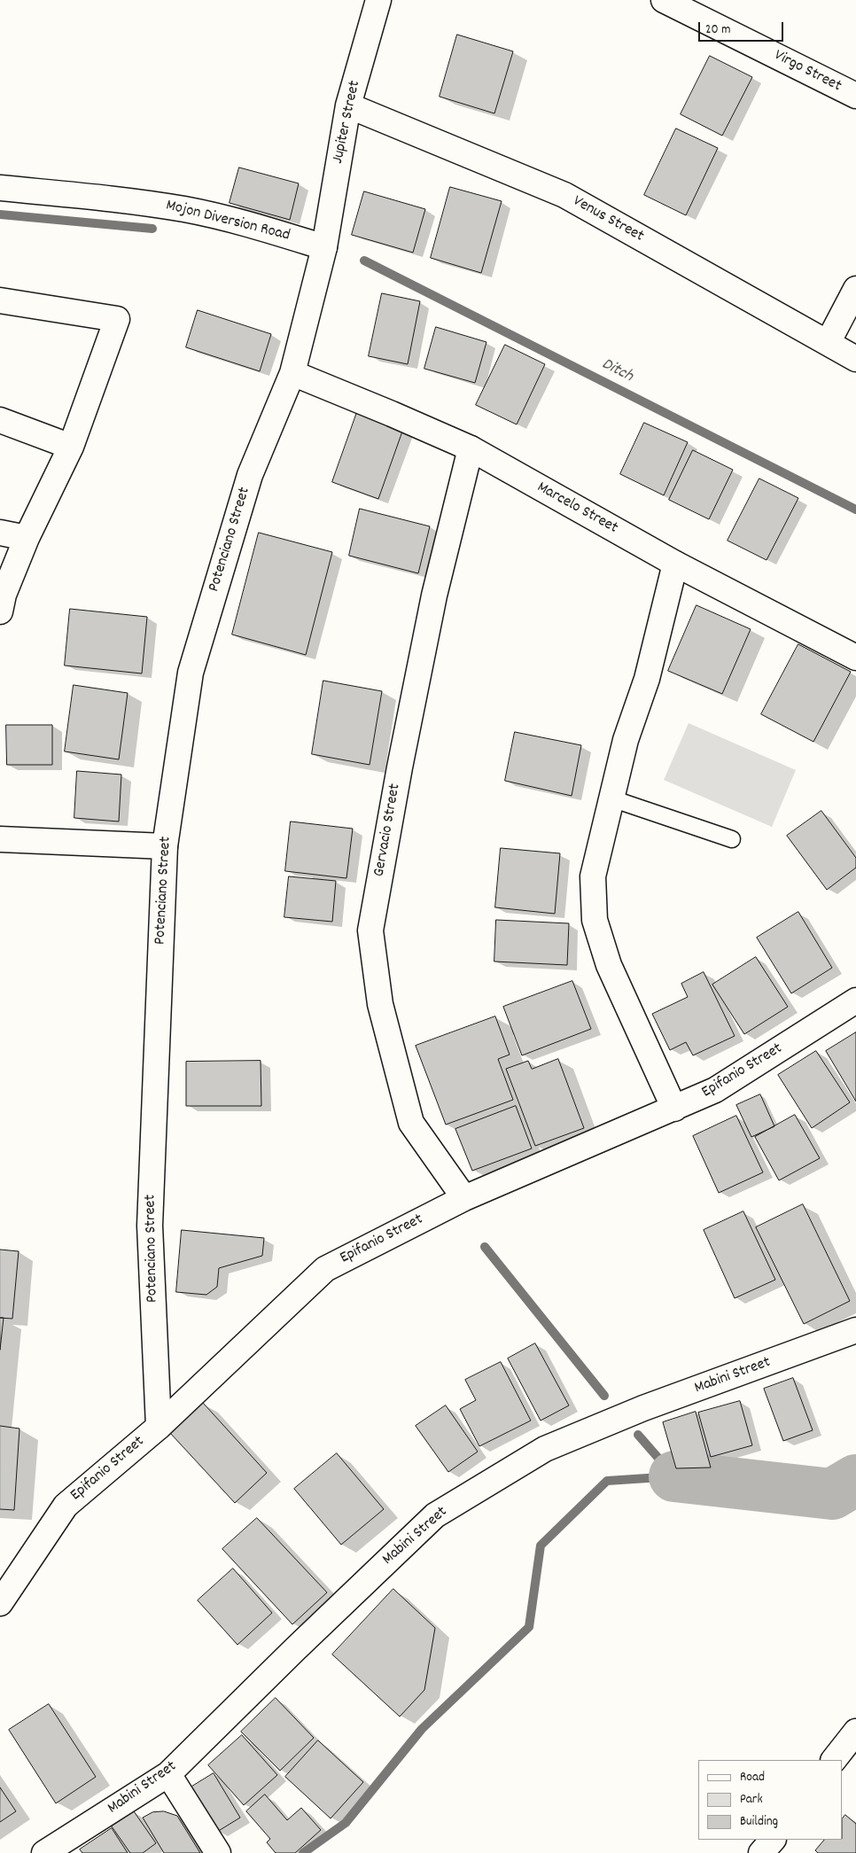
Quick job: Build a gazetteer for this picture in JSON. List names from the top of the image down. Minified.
{"streets":{"street":["Virgo Street","Jupiter Street","Venus Street","Mojon Diversion Road","Marcelo Street","Potenciano Street","Gervacio Street","Epifanio Street","Mabini Street"]},"crossings":[["Jupiter Street","Venus Street"],["Jupiter Street","Mojon Diversion Road"],["Marcelo Street","Potenciano Street"],["Marcelo Street","Gervacio Street"],["Potenciano Street","Epifanio Street"],["Gervacio Street","Epifanio Street"]],"water":["Ditch"],"legend":["Road","Park","Building"],"scale_bar":"20 m"}
